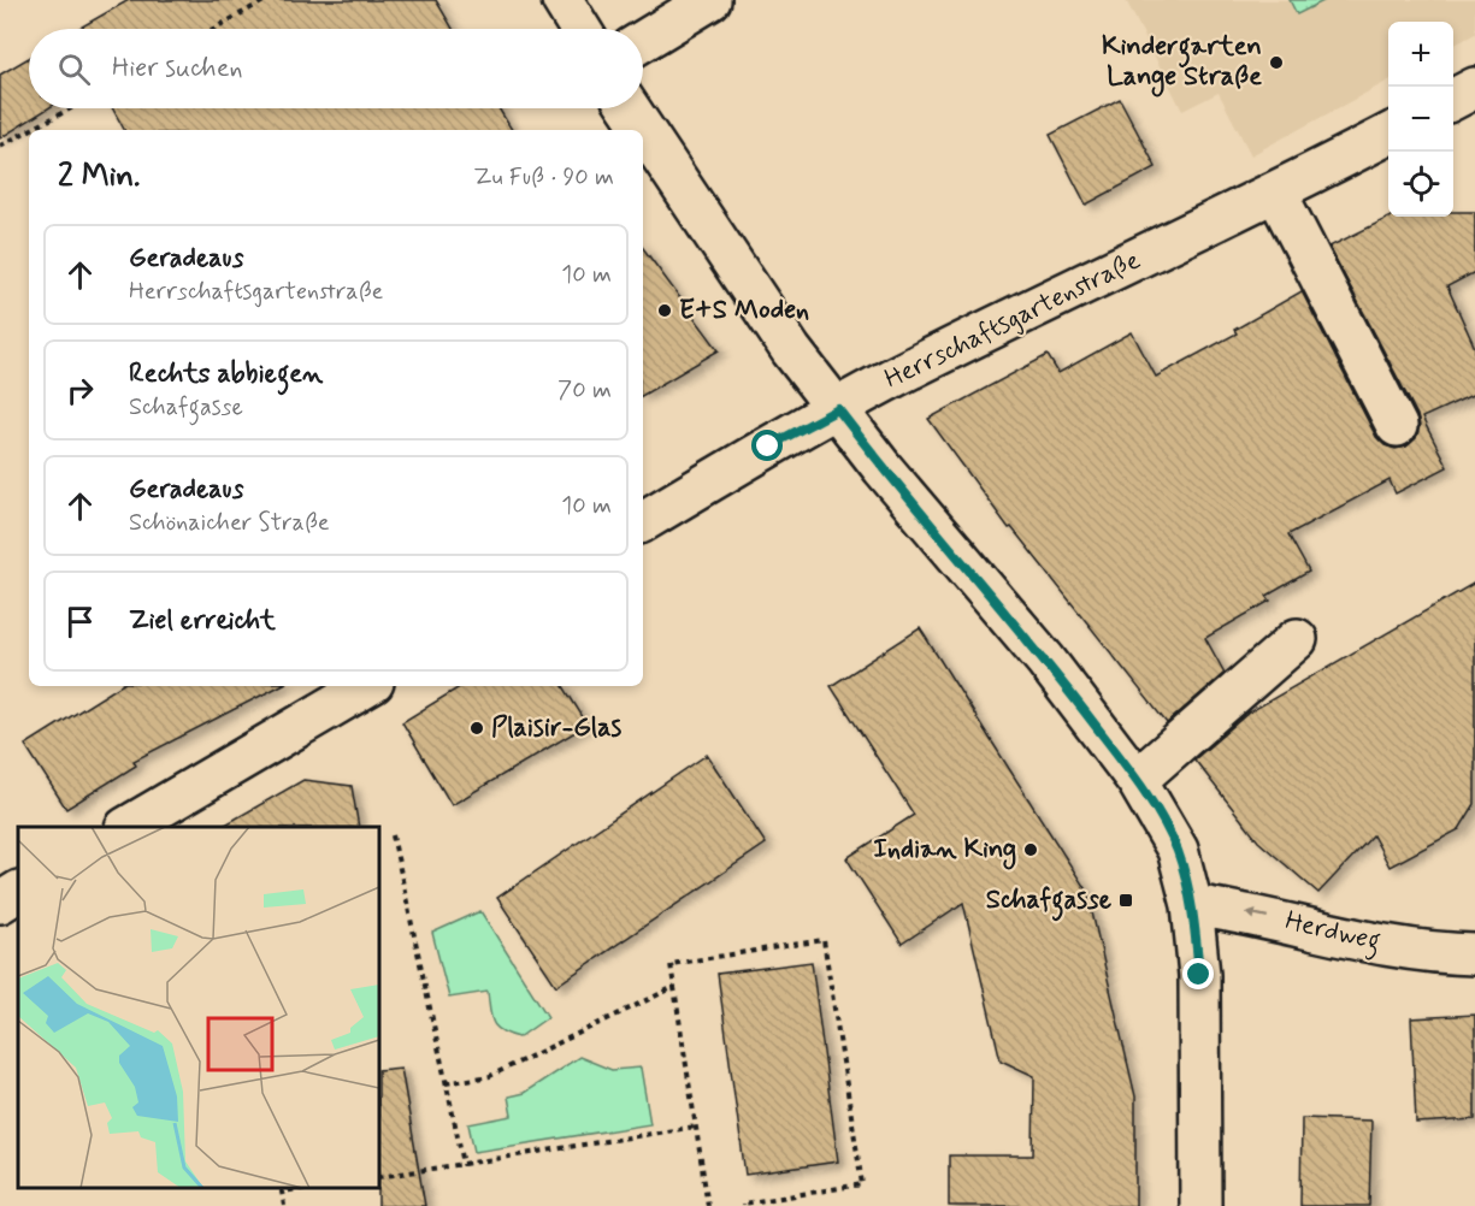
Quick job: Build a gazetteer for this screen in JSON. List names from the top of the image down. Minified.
{"streets":{"street":["Herrschaftsgartenstraße","Herdweg"]},"one_way":["Herdweg"],"places":{"other":["Kindergarten Lange Straße","E+S Moden","Plaisir-Glas","Indian King"],"transit":["Schafgasse"]},"page":{"map_buttons":["+","−"],"search":"Hier suchen","heading":["2 Min.","Zu Fuß · 90 m"],"list":[["Geradeaus","Herrschaftsgartenstraße","10 m"],["Rechts abbiegen","Schafgasse","70 m"],["Geradeaus","Schönaicher Straße","10 m"],"Ziel erreicht"]}}
